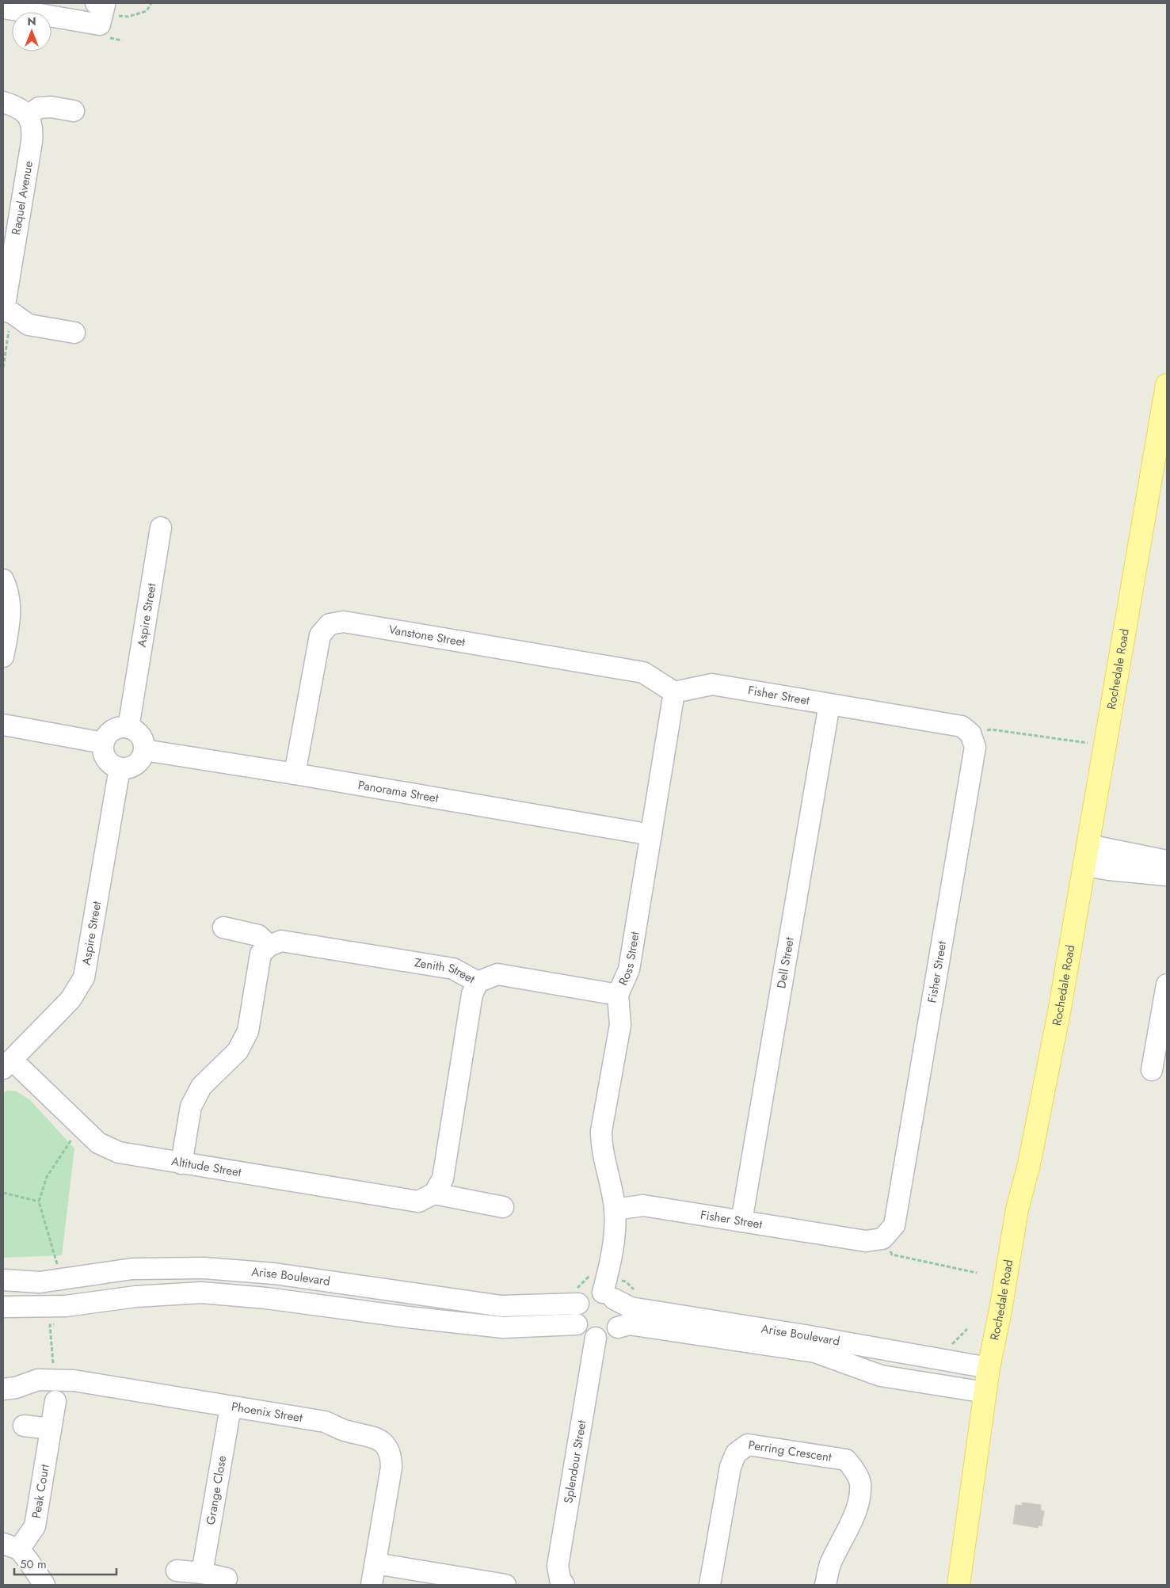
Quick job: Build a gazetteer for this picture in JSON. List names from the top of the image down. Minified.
{"streets":{"main road":["Rochedale Road"],"street":["Raquel Avenue","Aspire Street","Vanstone Street","Fisher Street","Panorama Street","Ross Street","Dell Street","Zenith Street","Altitude Street","Arise Boulevard","Phoenix Street","Perring Crescent","Splendour Street","Grange Close","Peak Court"]},"crossings":[["Aspire Street","Panorama Street"],["Aspire Street","Altitude Street"],["Vanstone Street","Fisher Street"],["Vanstone Street","Panorama Street"],["Vanstone Street","Ross Street"],["Rochedale Road","Arise Boulevard"],["Fisher Street","Ross Street"],["Fisher Street","Dell Street"],["Panorama Street","Ross Street"],["Ross Street","Zenith Street"],["Ross Street","Arise Boulevard"],["Ross Street","Splendour Street"],["Arise Boulevard","Splendour Street"],["Phoenix Street","Grange Close"]],"scale_bar":"50 m","north":"top"}
